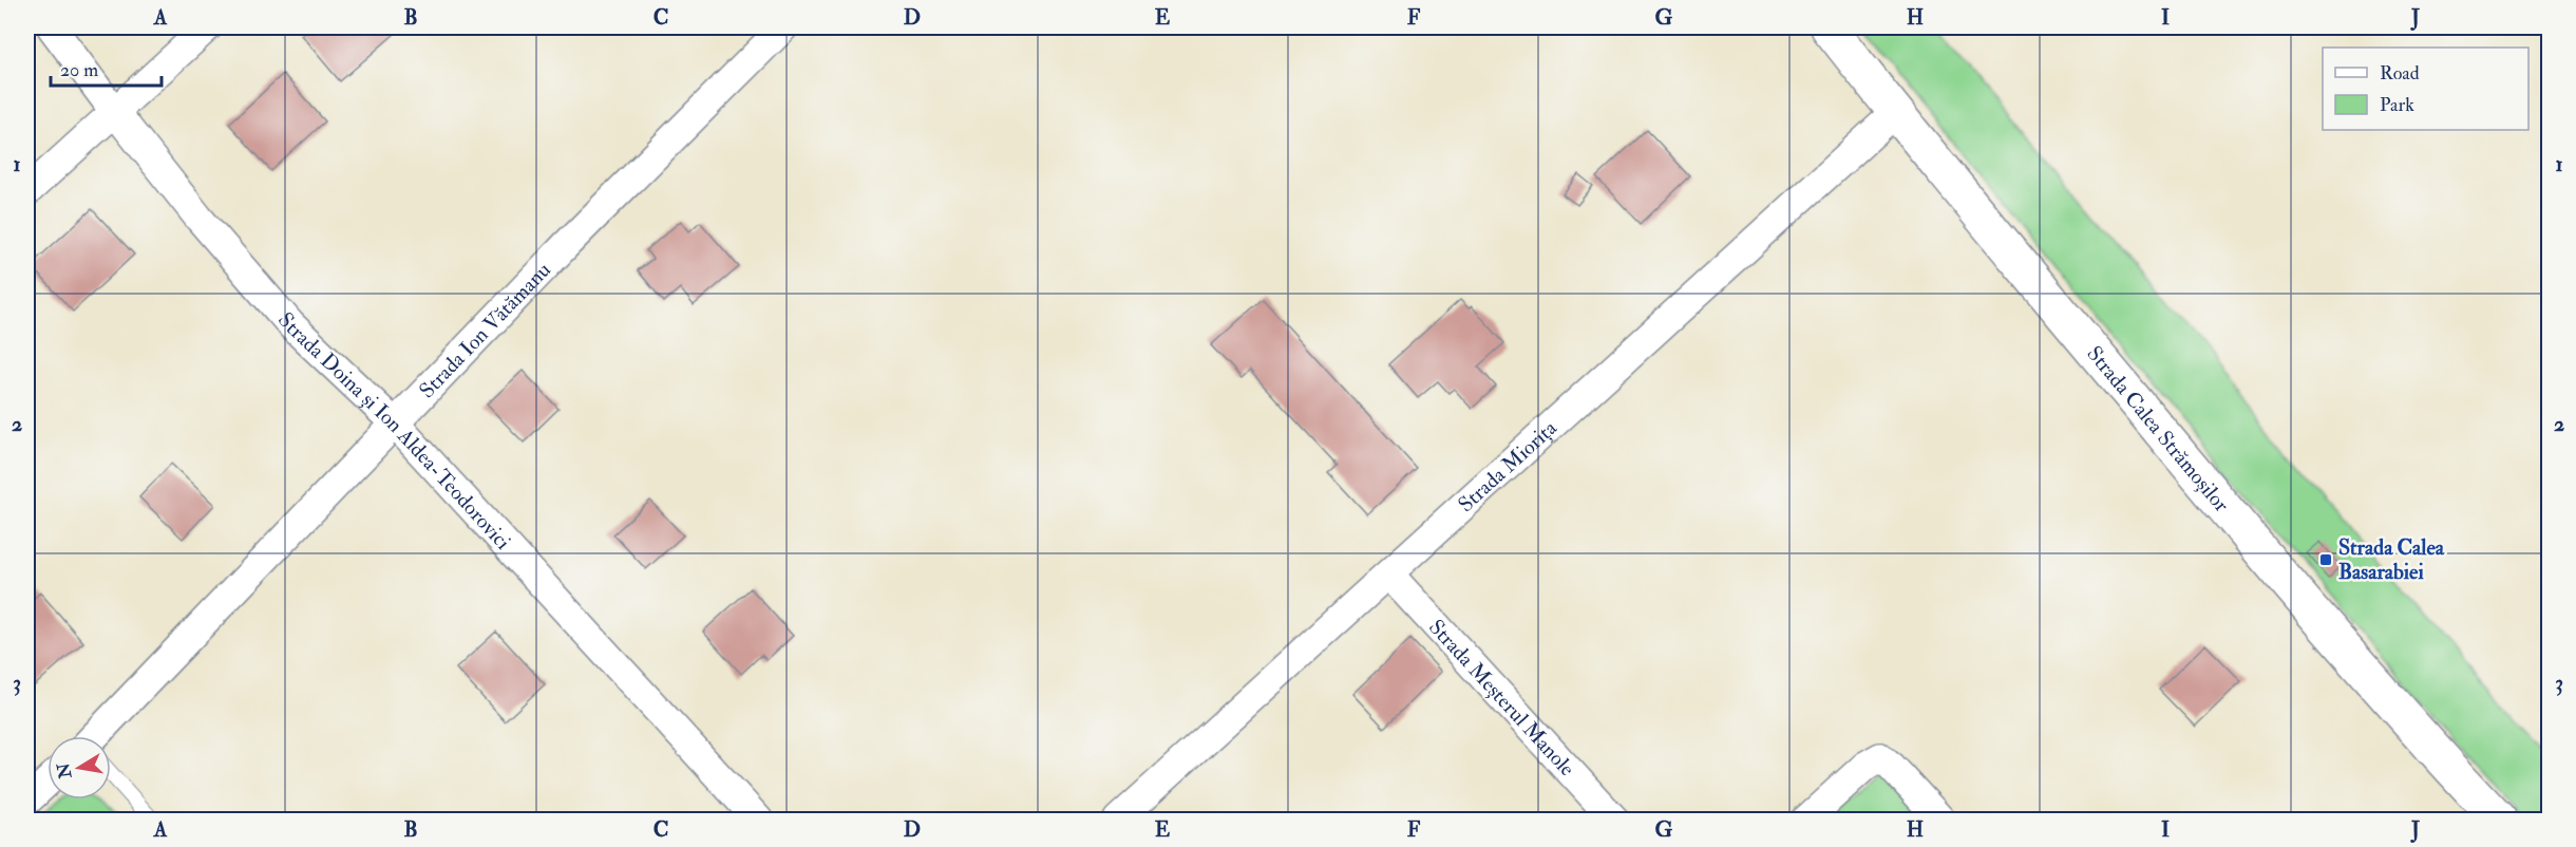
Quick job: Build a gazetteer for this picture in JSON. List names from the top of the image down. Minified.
{"streets":{"street":["Strada Ion Vătămanu","Strada Calea Strămoșilor","Strada Doina și Ion Aldea-Teodorovici","Strada Miorița","Strada Meșterul Manole"]},"crossings":[["Strada Ion Vătămanu","Strada Doina și Ion Aldea-Teodorovici"],["Strada Calea Strămoșilor","Strada Miorița"],["Strada Miorița","Strada Meșterul Manole"]],"places":{"transit":["Strada Calea Basarabiei"]},"legend":["Road","Park"],"scale_bar":"20 m","north":"left","grid":{"columns":["A","B","C","D","E","F","G","H","I","J"],"rows":["1","2","3"]}}
